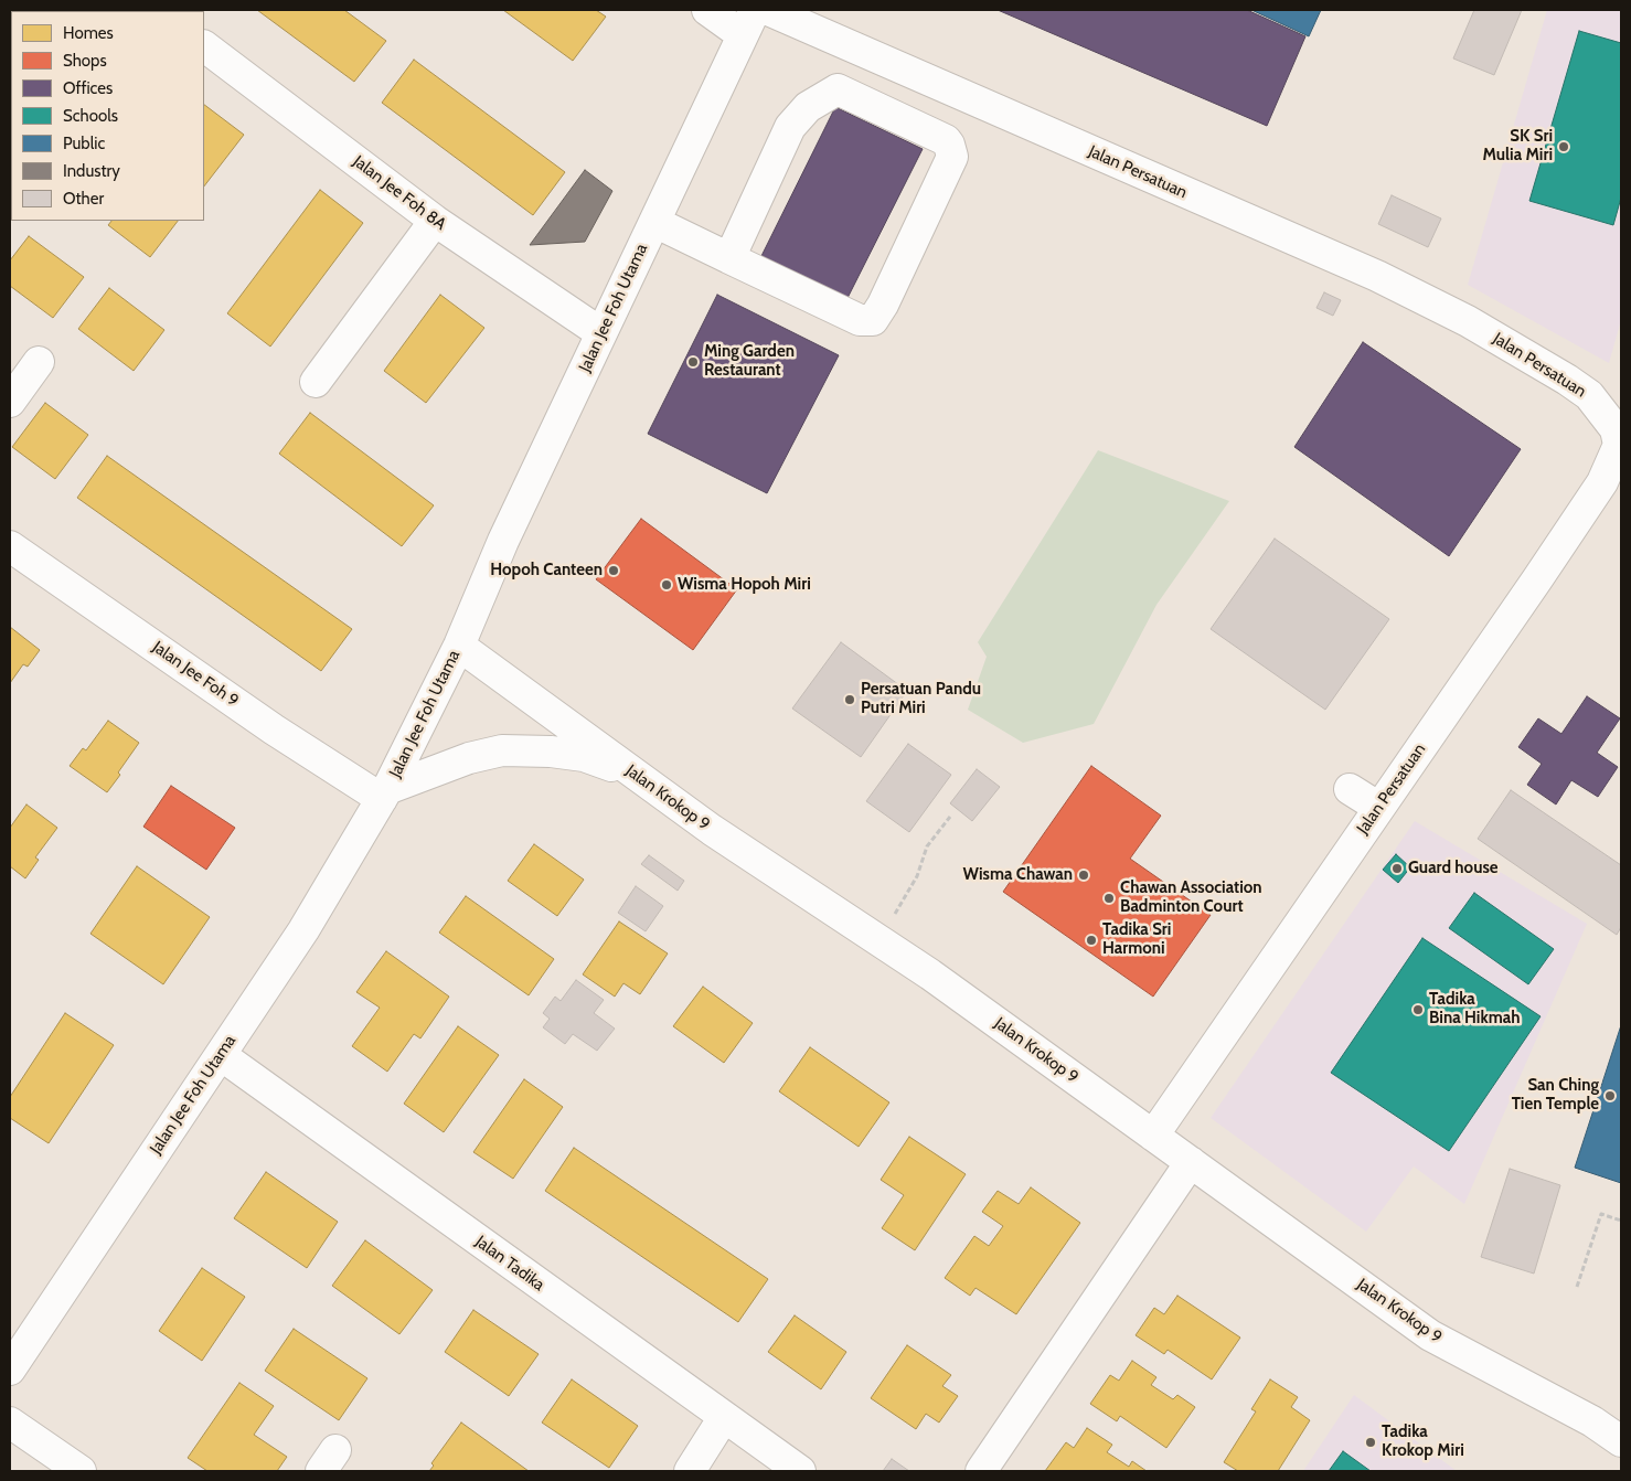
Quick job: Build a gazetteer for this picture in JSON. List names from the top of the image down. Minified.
{"streets":{"street":["Jalan Persatuan","Jalan Jee Foh 8A","Jalan Jee Foh Utama","Jalan Jee Foh 9","Jalan Krokop 9","Jalan Tadika"]},"crossings":[["Jalan Persatuan","Jalan Krokop 9"],["Jalan Jee Foh 8A","Jalan Jee Foh Utama"],["Jalan Jee Foh Utama","Jalan Jee Foh 9"],["Jalan Jee Foh Utama","Jalan Krokop 9"],["Jalan Jee Foh Utama","Jalan Tadika"]],"places":["SK Sri Mulia Miri","Ming Garden Restaurant","Hopoh Canteen","Wisma Hopoh Miri","Persatuan Pandu Putri Miri","Guard house","Wisma Chawan","Chawan Association Badminton Court","Tadika Sri Harmoni","Tadika Bina Hikmah","San Ching Tien Temple","Tadika Krokop Miri"],"legend":["Homes","Shops","Offices","Schools","Public","Industry","Other"]}
